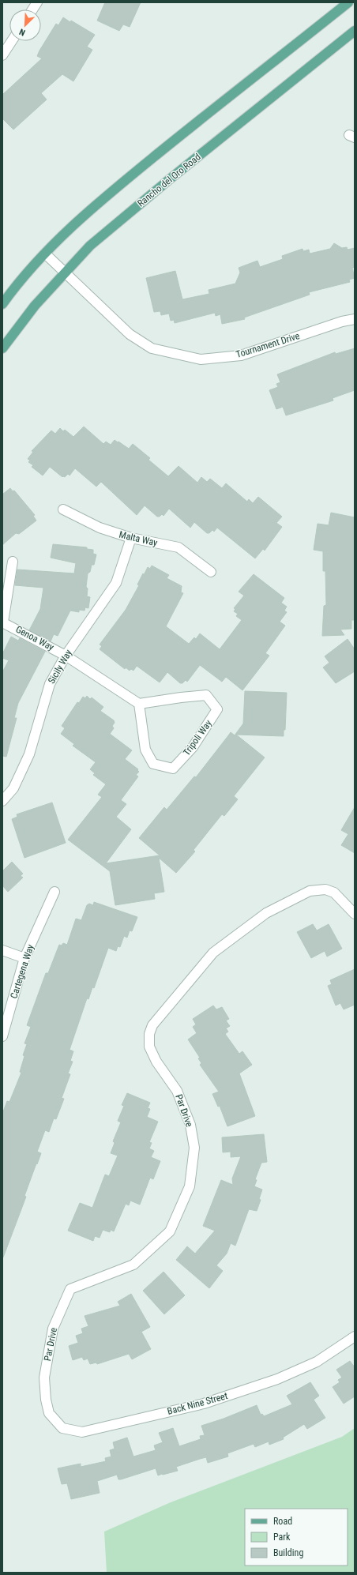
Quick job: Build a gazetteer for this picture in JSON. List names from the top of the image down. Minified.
{"streets":{"main road":["Rancho del Oro Road"],"street":["Tournament Drive","Malta Way","Genoa Way","Sicily Way","Tripoli Way","Cartegena Way","Par Drive","Back Nine Street"]},"crossings":[["Rancho del Oro Road","Tournament Drive"],["Malta Way","Sicily Way"],["Genoa Way","Sicily Way"],["Par Drive","Back Nine Street"]],"legend":["Road","Park","Building"],"north":"bottom left"}
